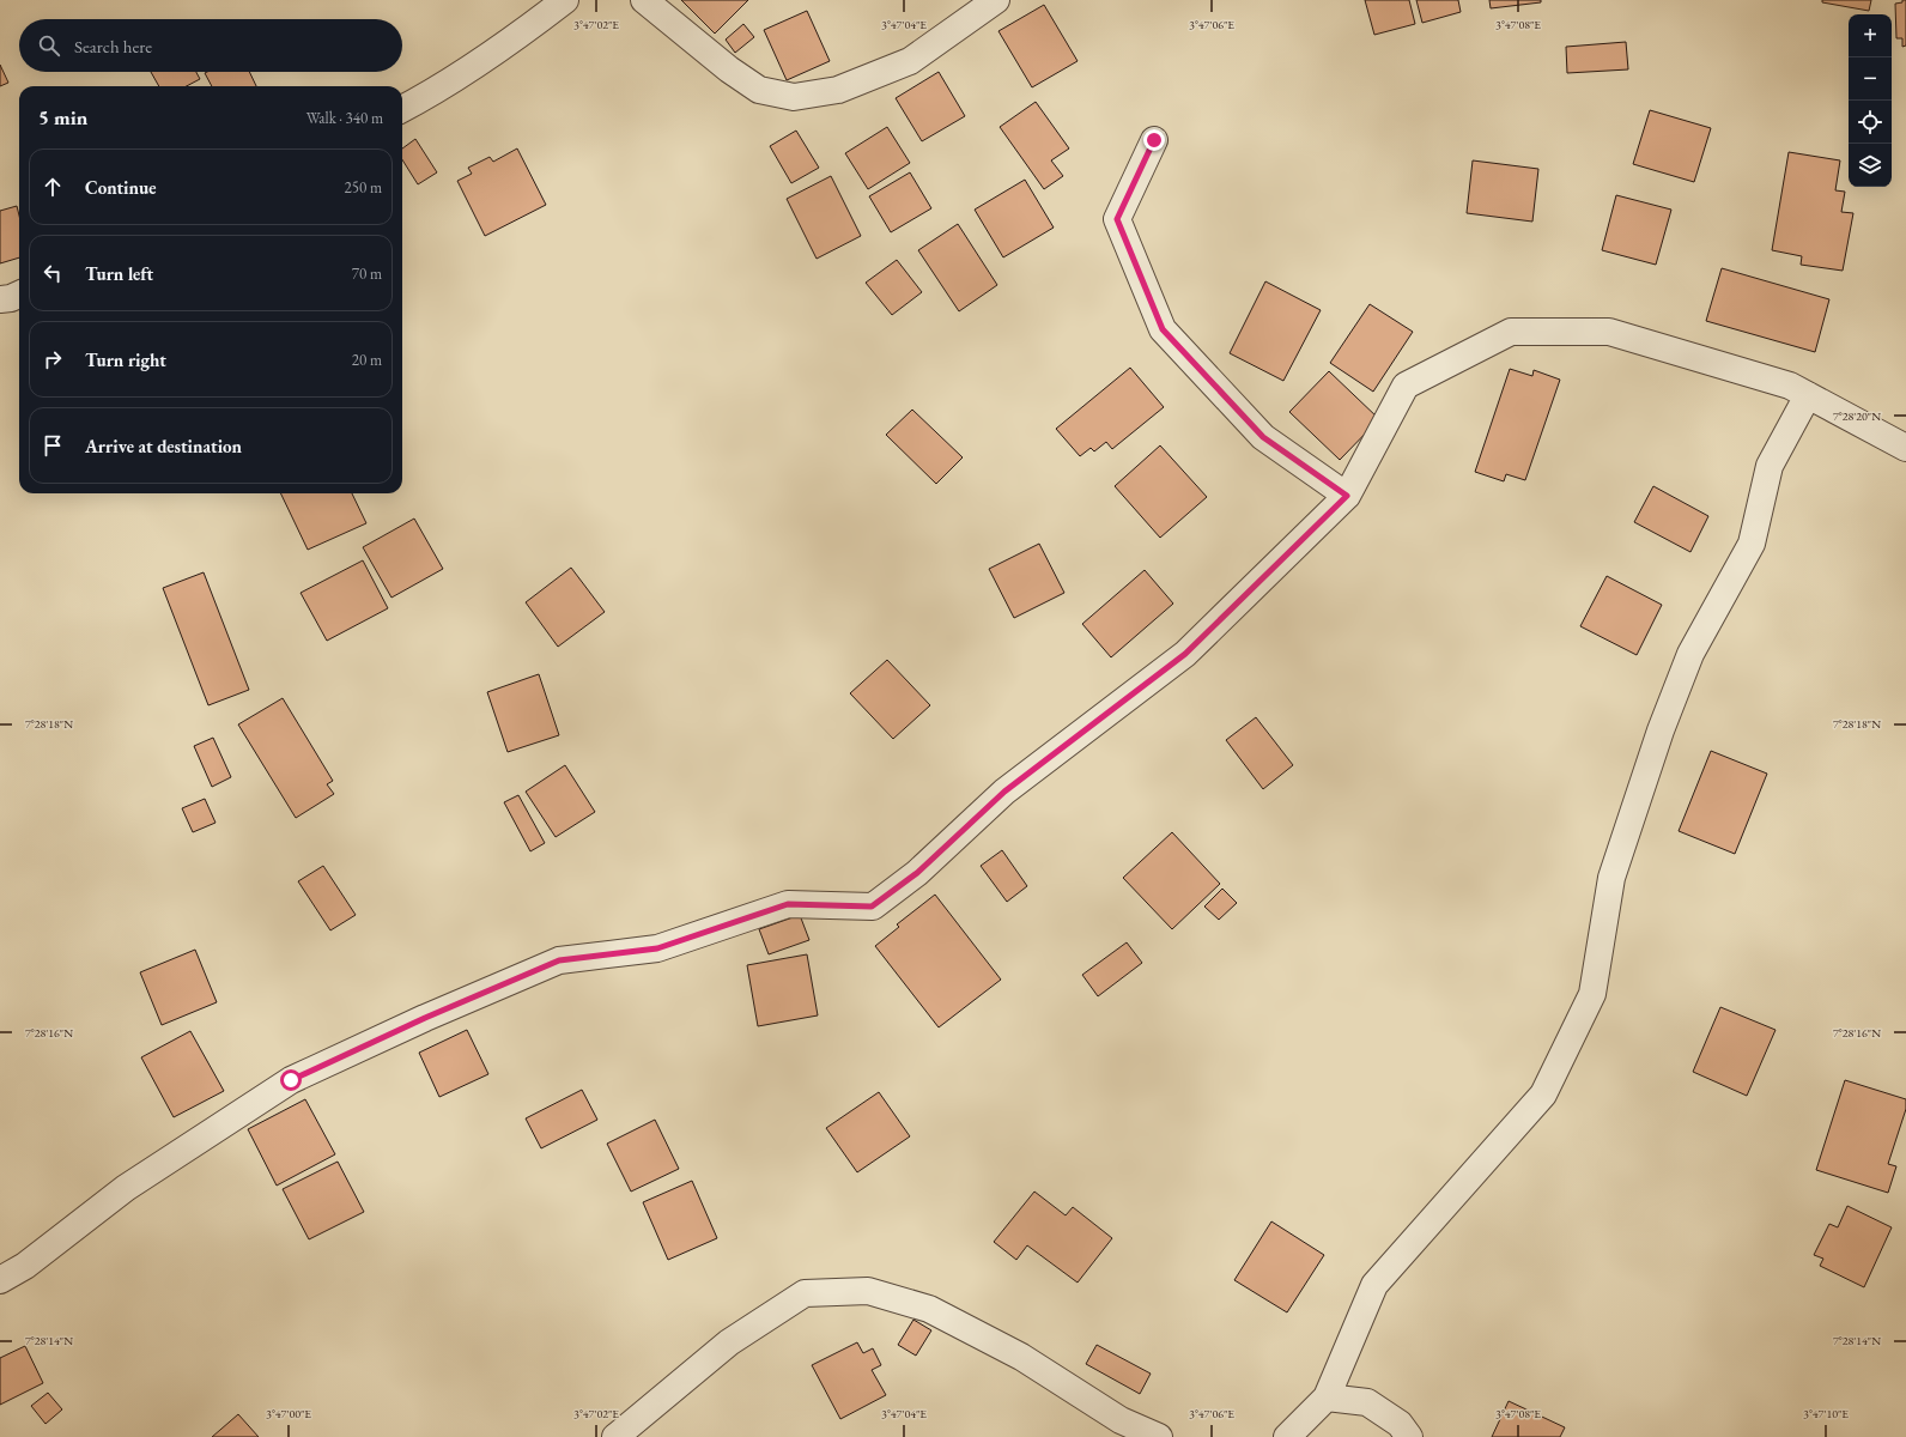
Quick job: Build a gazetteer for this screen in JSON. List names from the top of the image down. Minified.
{"page":{"map_buttons":["+","−"],"search":"Search here","heading":["5 min","Walk · 340 m"],"list":[["Continue","250 m"],["Turn left","70 m"],["Turn right","20 m"],"Arrive at destination"]},"coordinates":["3°47'02\"E","3°47'04\"E","3°47'06\"E","3°47'08\"E","7°28'20\"N","7°28'18\"N","7°28'16\"N","7°28'14\"N","3°47'00\"E","3°47'10\"E"]}
